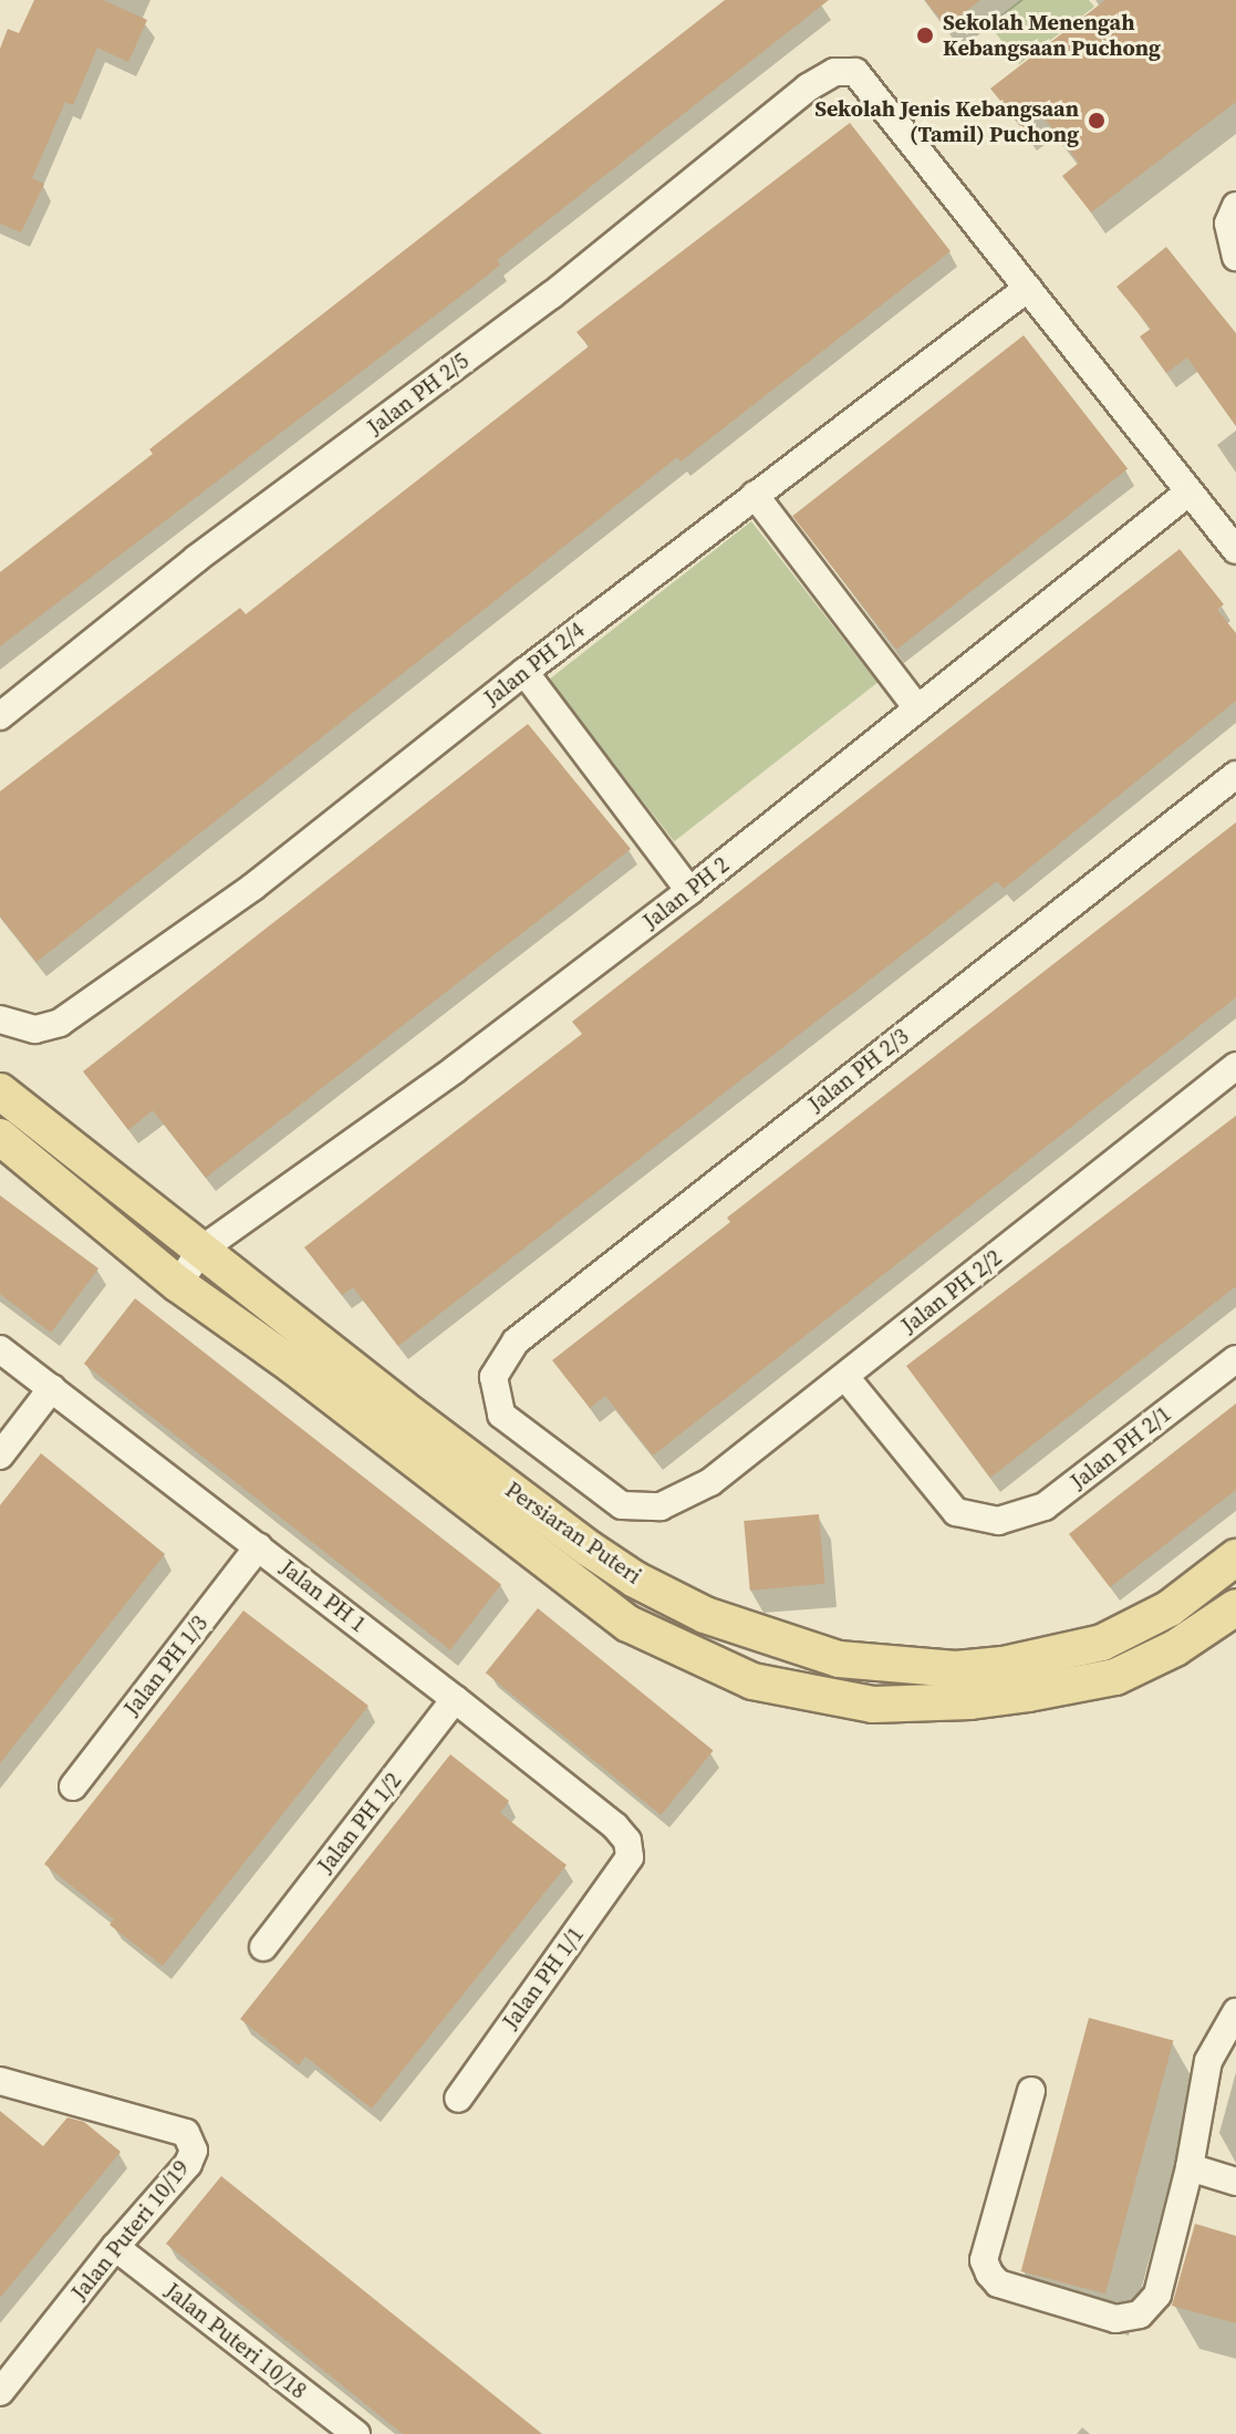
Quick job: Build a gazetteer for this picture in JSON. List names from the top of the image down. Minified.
{"streets":{"main road":["Persiaran Puteri"],"street":["Jalan PH 2/5","Jalan PH 2/4","Jalan PH 2","Jalan PH 2/3","Jalan PH 2/2","Jalan PH 2/1","Jalan PH 1","Jalan PH 1/3","Jalan PH 1/2","Jalan PH 1/1","Jalan Puteri 10/19","Jalan Puteri 10/18"]},"crossings":[["Jalan PH 2/5","Jalan PH 2/4"],["Jalan PH 2","Persiaran Puteri"],["Jalan PH 2/3","Jalan PH 2/2"],["Jalan PH 2/2","Jalan PH 2/1"],["Jalan PH 1","Jalan PH 1/3"],["Jalan PH 1","Jalan PH 1/2"],["Jalan PH 1","Jalan PH 1/1"],["Jalan Puteri 10/19","Jalan Puteri 10/18"]],"places":["Sekolah Menengah Kebangsaan Puchong","Sekolah Jenis Kebangsaan (Tamil) Puchong"]}
